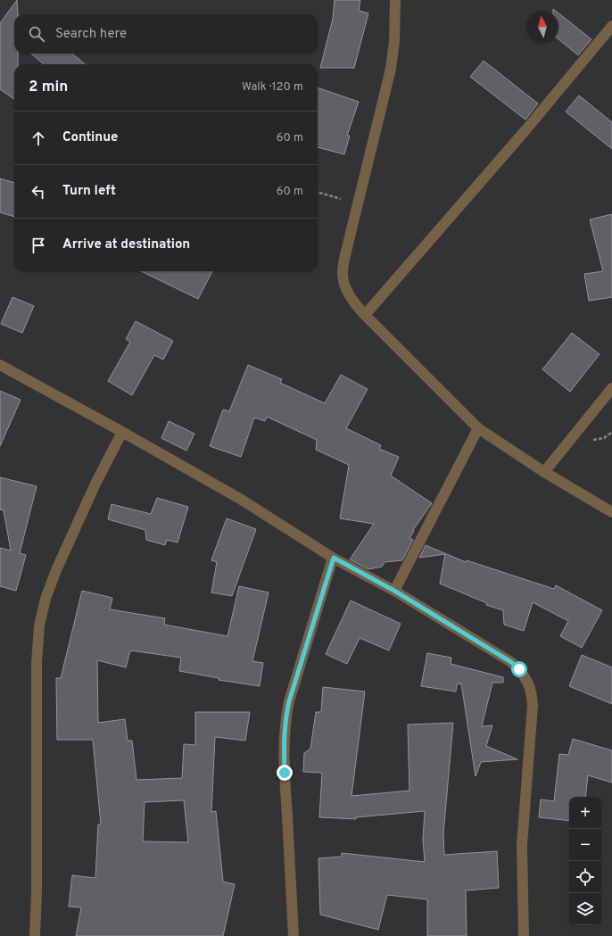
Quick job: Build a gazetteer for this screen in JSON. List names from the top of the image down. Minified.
{"north":"top","page":{"search":"Search here","heading":["2 min","Walk · 120 m"],"list":[["Continue","60 m"],["Turn left","60 m"],"Arrive at destination"],"map_buttons":["+","−"]}}
